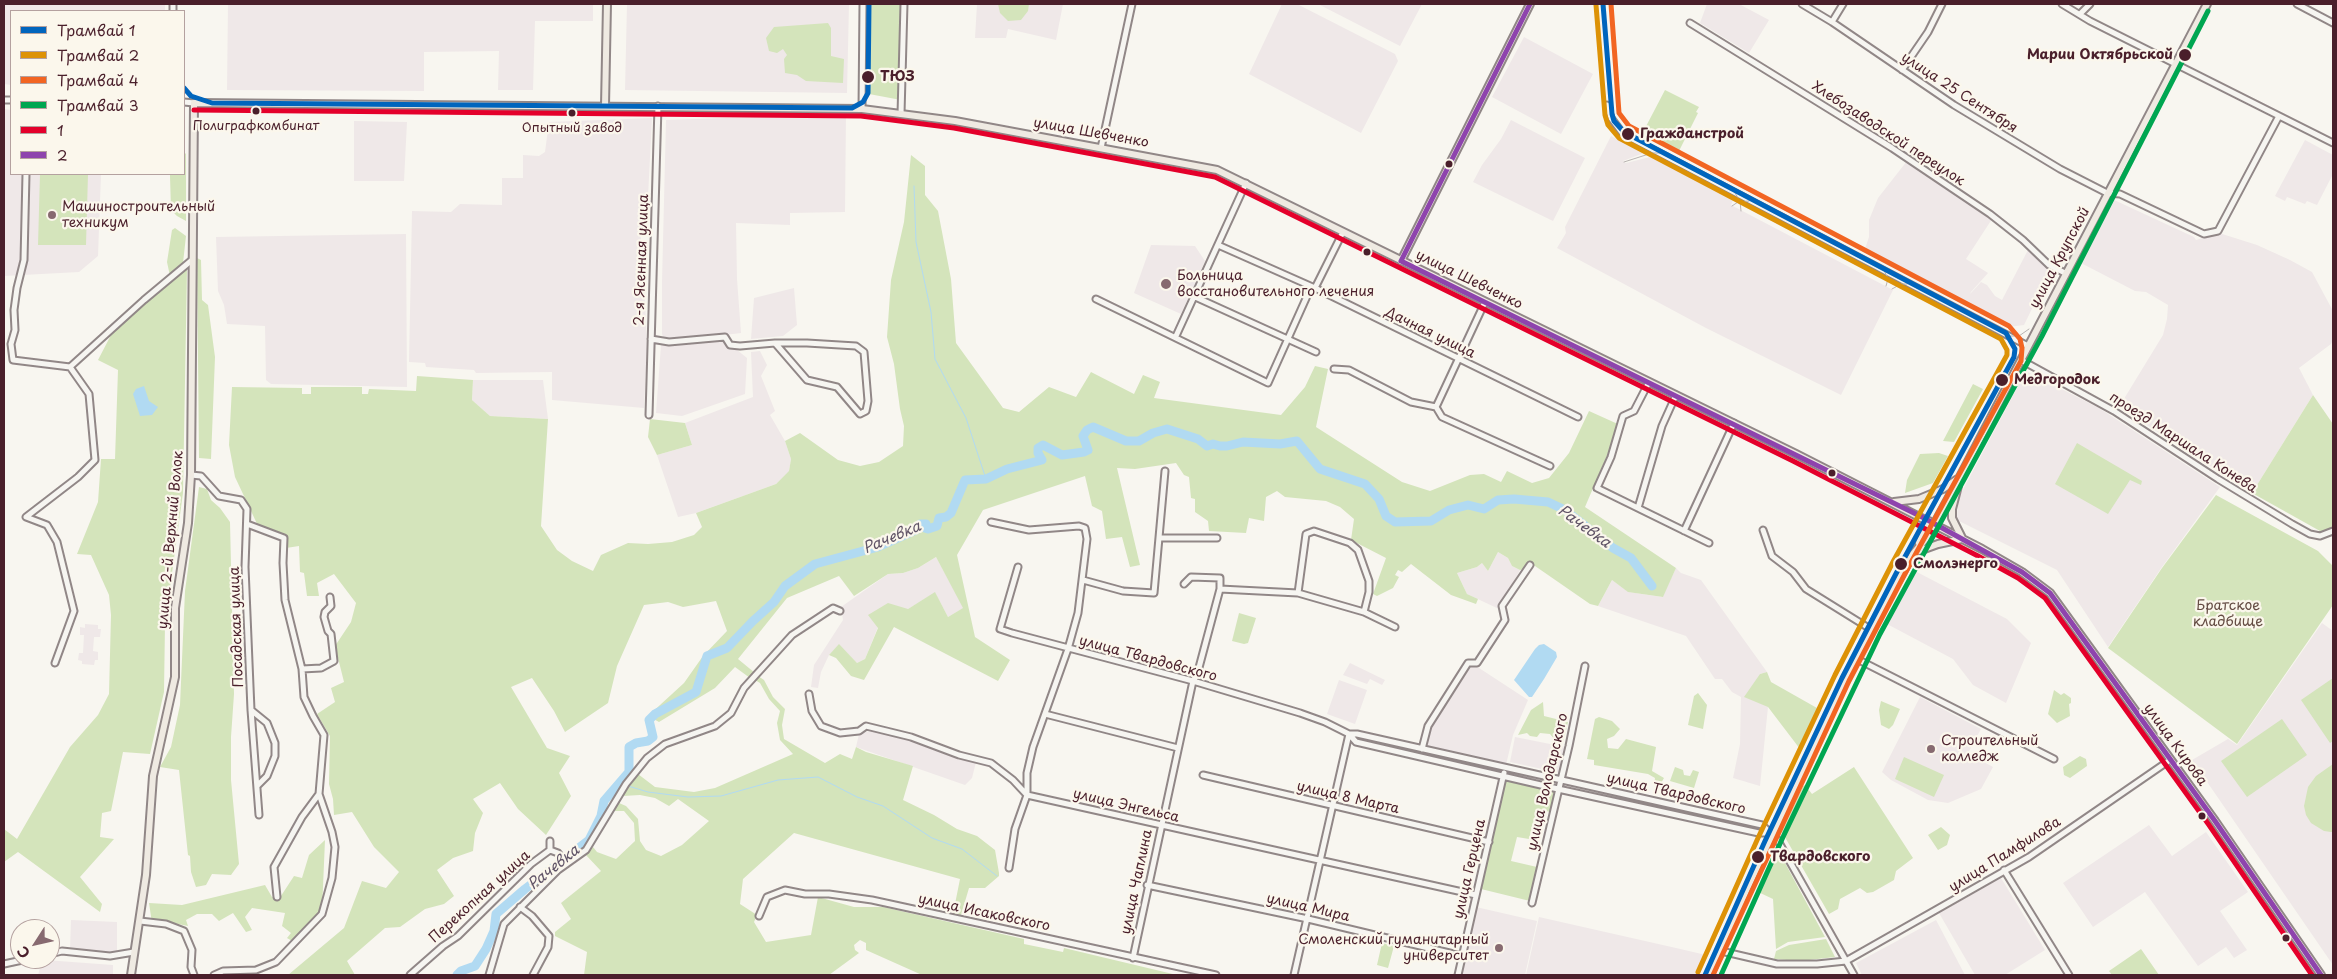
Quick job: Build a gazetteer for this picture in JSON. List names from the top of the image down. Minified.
{"streets":{"main road":["улица Шевченко","улица Крупской","улица 2-й Верхний Волок","улица Кирова"],"street":["улица 25 Сентября","Хлебозаводской переулок","2-я Ясенная улица","Дачная улица","проезд Маршала Конева","Посадская улица","улица Твардовского","улица Володарского","улица 8 Марта","улица Энгельса","улица Памфилова","улица Герцена","улица Чаплина","Перекопная улица","улица Мира","улица Исаковского"]},"crossings":[["улица 25 Сентября","улица Крупской"],["улица Шевченко","улица Крупской"],["улица Шевченко","2-я Ясенная улица"],["улица Шевченко","улица 2-й Верхний Волок"],["улица Шевченко","улица Кирова"],["Хлебозаводской переулок","улица Крупской"],["улица Крупской","проезд Маршала Конева"],["улица Крупской","улица Твардовского"],["улица Крупской","улица Кирова"],["улица 2-й Верхний Волок","Посадская улица"],["улица Твардовского","улица Володарского"],["улица Твардовского","улица Герцена"],["улица Твардовского","улица Чаплина"],["улица Кирова","улица Памфилова"],["улица 8 Марта","улица Герцена"],["улица Энгельса","улица Герцена"],["улица Энгельса","улица Чаплина"],["улица Герцена","улица Мира"],["улица Чаплина","улица Мира"],["улица Чаплина","улица Исаковского"]],"water":["Рачевка"],"parks":["Братское кладбище"],"places":["Марии Октябрьской","ТЮЗ","Полиграфкомбинат","Опытный завод","Гражданстрой","Машиностроительный техникум","Больница восстановительного лечения","Медгородок","Смолэнерго","Строительный колледж","Твардовского","Смоленский гуманитарный университет"],"lines":["tram line 1","tram line 4","transit line 2","tram line 2","tram line 3","transit line 1"],"legend":["Трамвай 1","Трамвай 2","Трамвай 4","Трамвай 3","1","2"],"north":"bottom left"}
